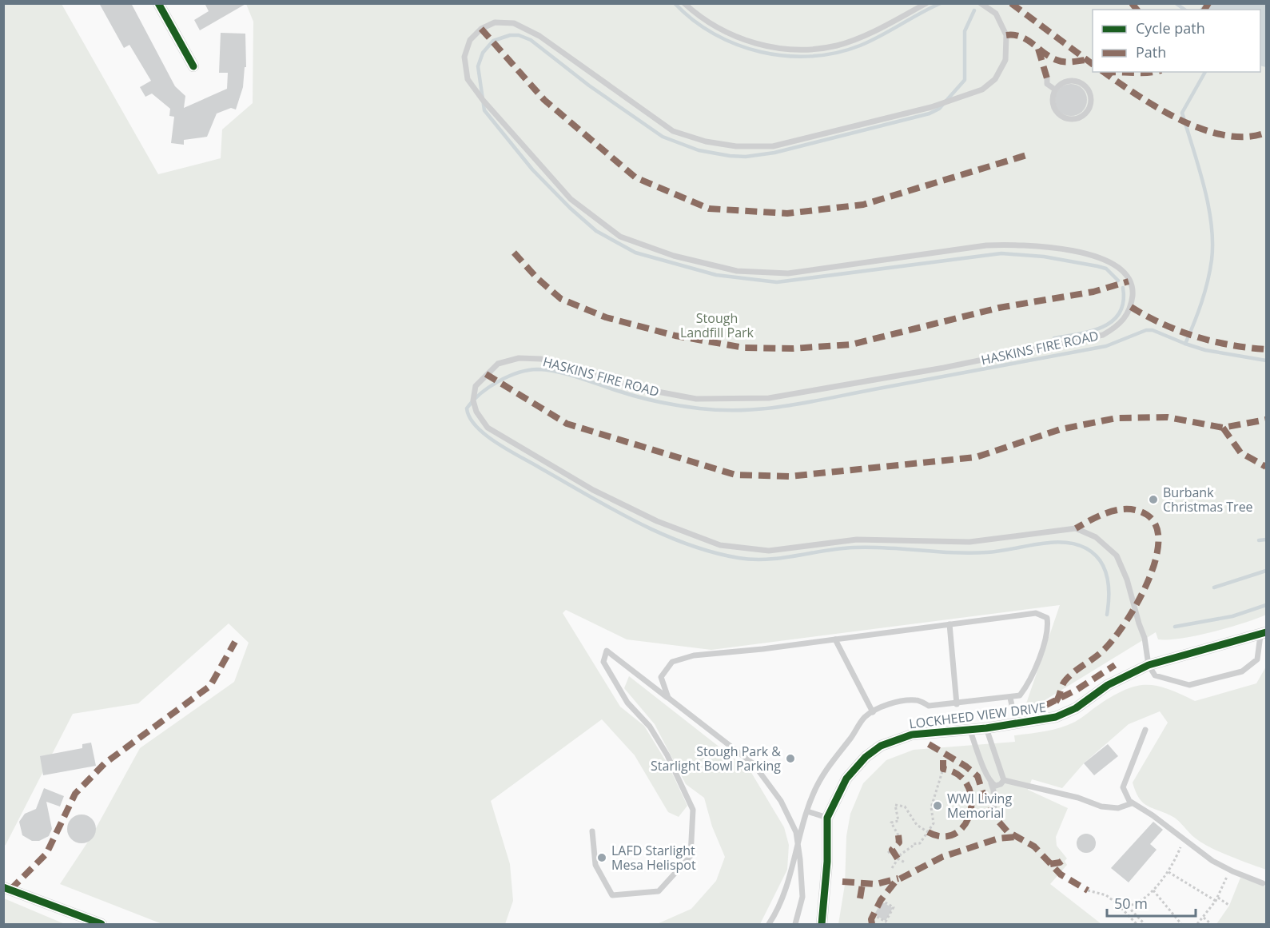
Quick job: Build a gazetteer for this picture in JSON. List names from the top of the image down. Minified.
{"streets":{"street":["LOCKHEED VIEW DRIVE"],"lane":["HASKINS FIRE ROAD"]},"crossings":[["HASKINS FIRE ROAD","LOCKHEED VIEW DRIVE"]],"parks":["Stough Landfill Park"],"places":["Burbank Christmas Tree","Stough Park & Starlight Bowl Parking","WWI Living Memorial","LAFD Starlight Mesa Helispot"],"legend":["Cycle path","Path"],"scale_bar":"50 m"}
